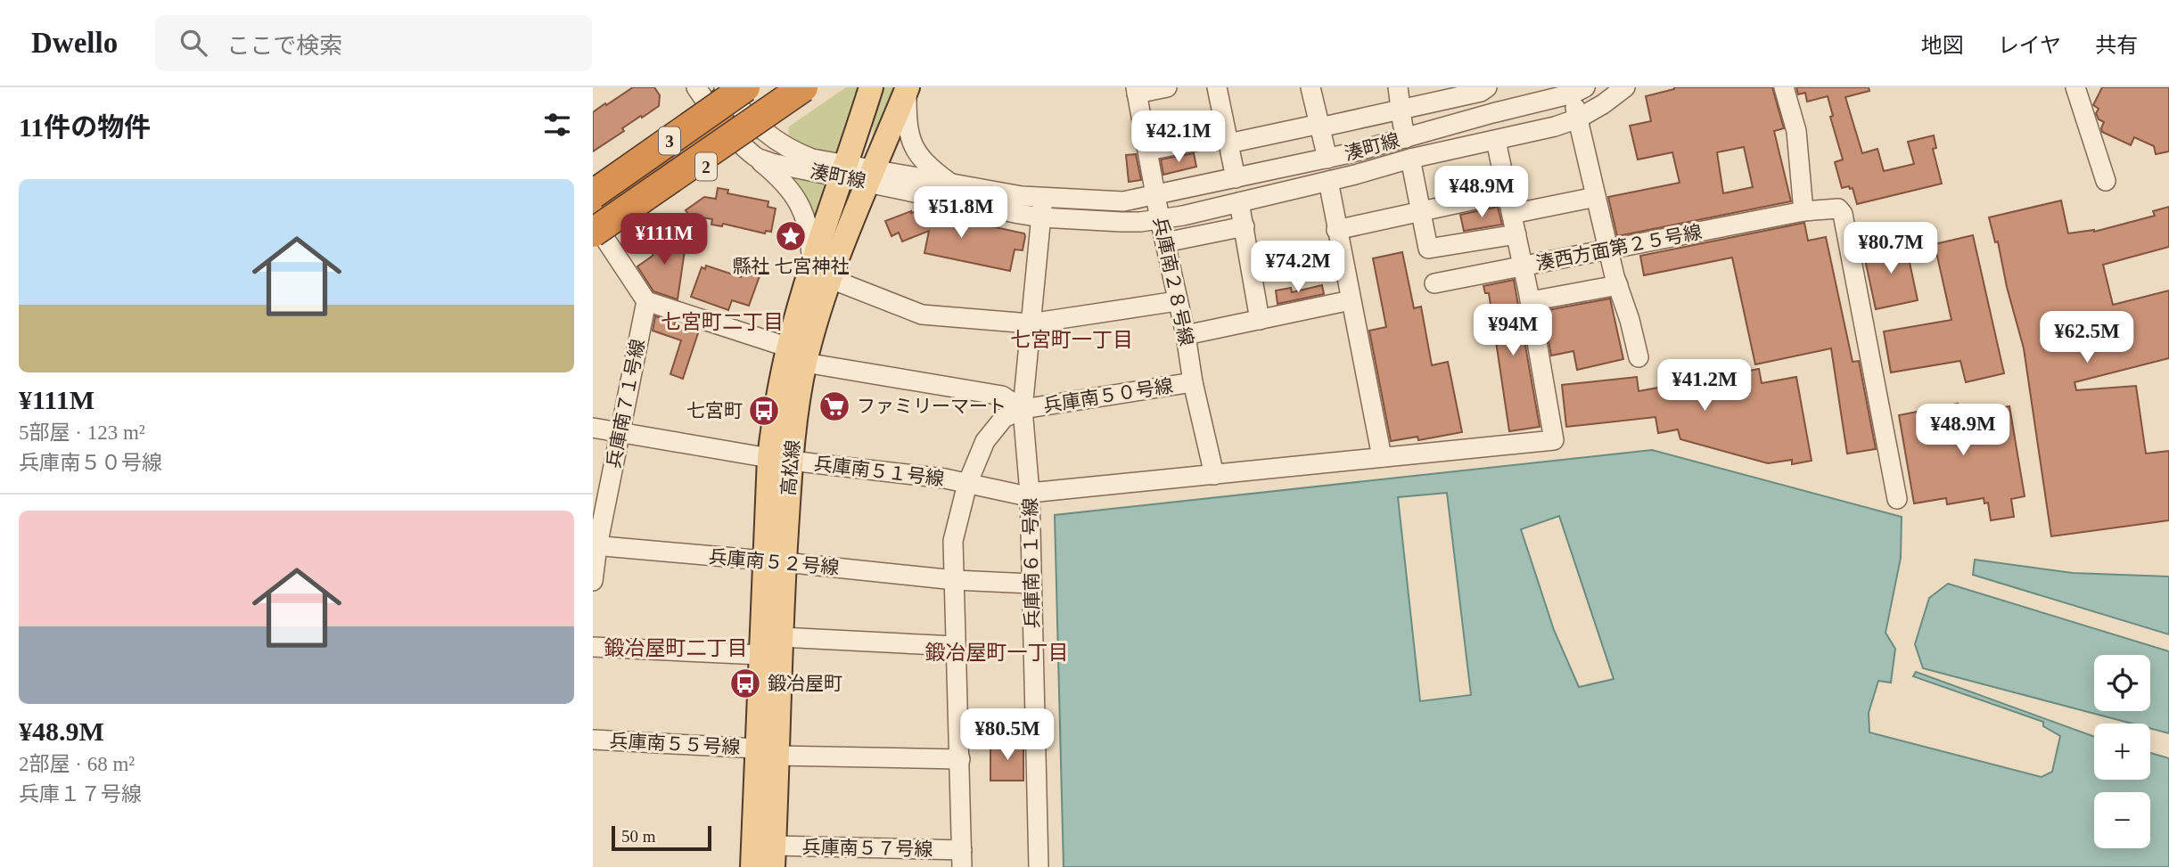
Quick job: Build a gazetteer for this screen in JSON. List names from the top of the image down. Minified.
{"streets":{"highway":["3","2"],"main road":["高松線"],"street":["湊町線","湊西方面第２５号線","兵庫南２８号線","兵庫南５０号線","兵庫南７１号線","兵庫南５１号線","兵庫南５２号線","兵庫南６１号線","兵庫南５５号線","兵庫南５７号線"]},"crossings":[["3","湊町線"],["3","2"],["湊町線","2"],["湊町線","兵庫南２８号線"],["湊町線","高松線"],["湊町線","兵庫南６１号線"],["兵庫南２８号線","兵庫南５０号線"],["兵庫南２８号線","兵庫南５１号線"],["兵庫南５０号線","兵庫南７１号線"],["兵庫南５０号線","高松線"],["兵庫南５０号線","兵庫南６１号線"],["兵庫南７１号線","兵庫南５１号線"],["兵庫南７１号線","兵庫南５２号線"],["高松線","兵庫南５１号線"],["高松線","兵庫南５２号線"],["高松線","兵庫南５５号線"],["高松線","兵庫南５７号線"],["兵庫南５１号線","兵庫南６１号線"],["兵庫南５２号線","兵庫南６１号線"]],"districts":["七宮町二丁目","七宮町一丁目","鍛冶屋町二丁目","鍛冶屋町一丁目"],"places":{"place":["縣社 七宮神社"],"supermarket":["ファミリーマート"],"bus stop":["七宮町","鍛冶屋町"]},"scale_bar":"50 m","page":{"header":"Dwello","search":"ここで検索","nav":["地図","レイヤ","共有"],"heading":"11件の物件","price":["¥42.1M","¥48.9M","¥51.8M","¥111M","¥80.7M","¥74.2M","¥94M","¥62.5M","¥41.2M","¥48.9M","¥80.5M"],"list":[{"name":"¥111M","note":"5部屋 · 123 m² · 兵庫南５０号線"},{"name":"¥48.9M","note":"2部屋 · 68 m² · 兵庫１７号線"}],"map_buttons":["+","−"],"scale":"50 m"}}
